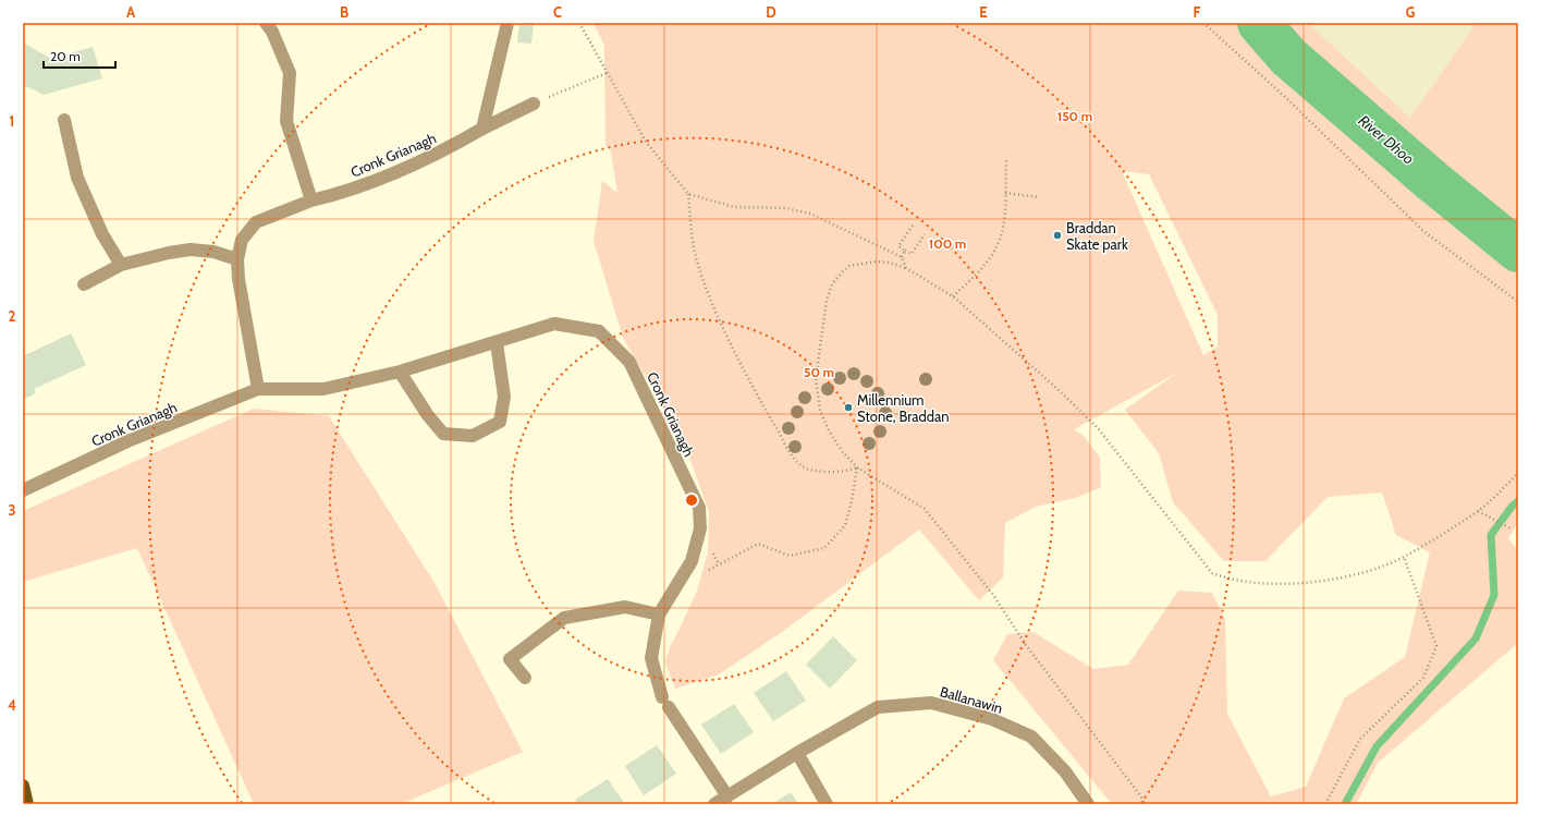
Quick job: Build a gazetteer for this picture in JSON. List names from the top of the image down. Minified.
{"streets":{"street":["Cronk Grianagh","Ballanawin"]},"crossings":[["Cronk Grianagh","Ballanawin"]],"water":["River Dhoo"],"places":["Braddan Skate park","Millennium Stone, Braddan"],"scale_bar":"20 m","grid":{"columns":["A","B","C","D","E","F","G"],"rows":["1","2","3","4"]},"rings":["150 m","100 m","50 m"]}
